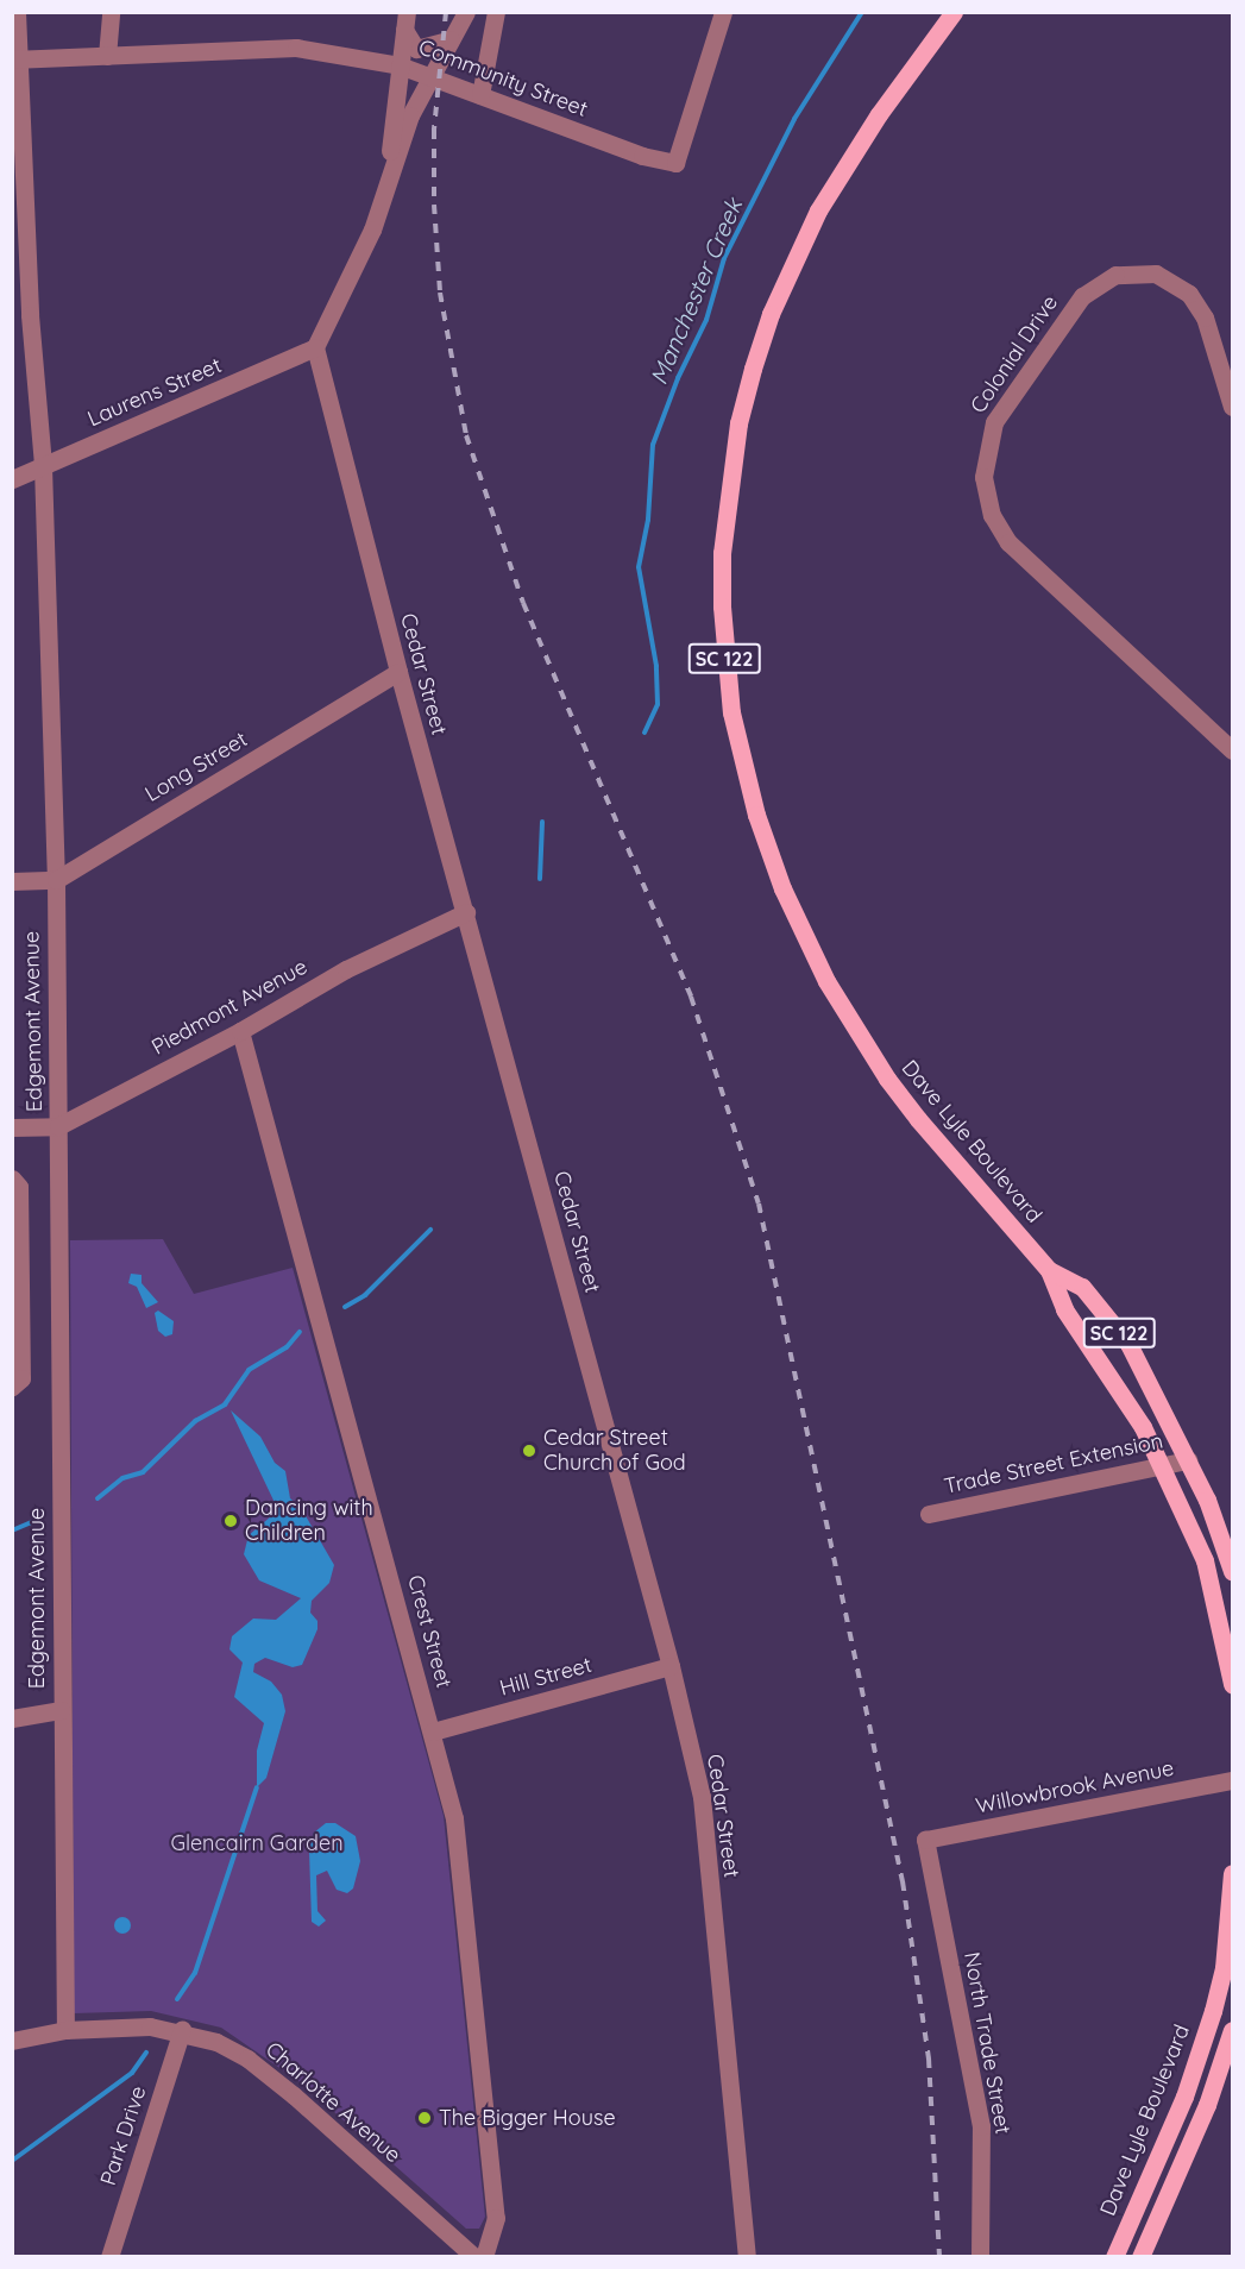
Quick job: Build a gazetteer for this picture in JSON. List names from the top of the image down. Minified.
{"streets":{"main road":["SC 122","Dave Lyle Boulevard"],"street":["Community Street","Colonial Drive","Laurens Street","Cedar Street","Long Street","Piedmont Avenue","Edgemont Avenue","Trade Street Extension","Crest Street","Hill Street","Willowbrook Avenue","North Trade Street","Charlotte Avenue","Park Drive"]},"crossings":[["Community Street","Edgemont Avenue"],["Laurens Street","Cedar Street"],["Laurens Street","Edgemont Avenue"],["Cedar Street","Long Street"],["Cedar Street","Piedmont Avenue"],["Cedar Street","Hill Street"],["Long Street","Edgemont Avenue"],["Piedmont Avenue","Edgemont Avenue"],["Piedmont Avenue","Crest Street"],["Edgemont Avenue","Charlotte Avenue"],["Dave Lyle Boulevard","Trade Street Extension"],["Crest Street","Hill Street"],["Willowbrook Avenue","North Trade Street"],["Charlotte Avenue","Park Drive"]],"water":["Manchester Creek"],"parks":["Glencairn Garden"],"places":["Cedar Street Church of God","Dancing with Children","The Bigger House"]}
